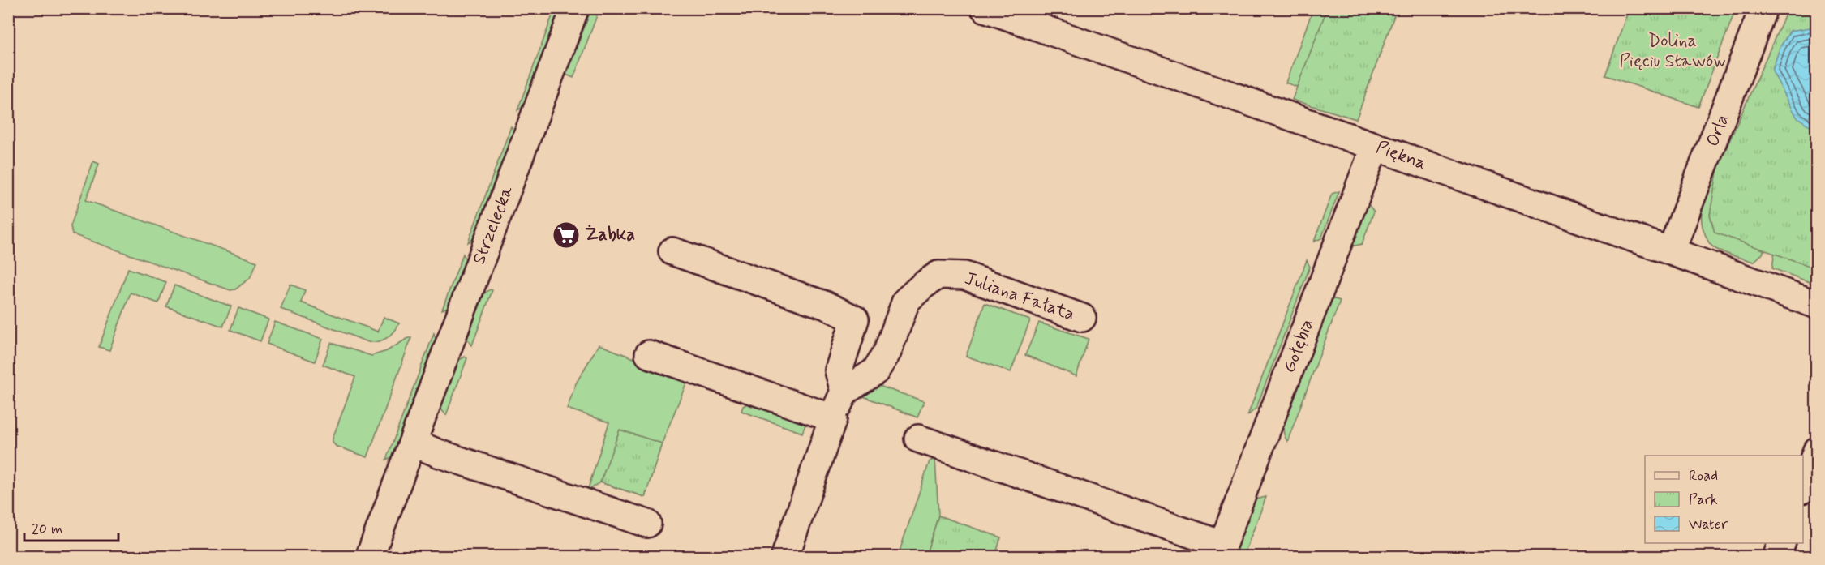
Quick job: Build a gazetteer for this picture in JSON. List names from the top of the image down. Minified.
{"streets":{"street":["Orla","Piękna","Strzelecka","Juliana Fałata","Gołębia"]},"crossings":[["Orla","Piękna"],["Piękna","Gołębia"]],"parks":["Dolina Pięciu Stawów"],"places":{"supermarket":["Żabka"]},"legend":["Road","Park","Water"],"scale_bar":"20 m"}
